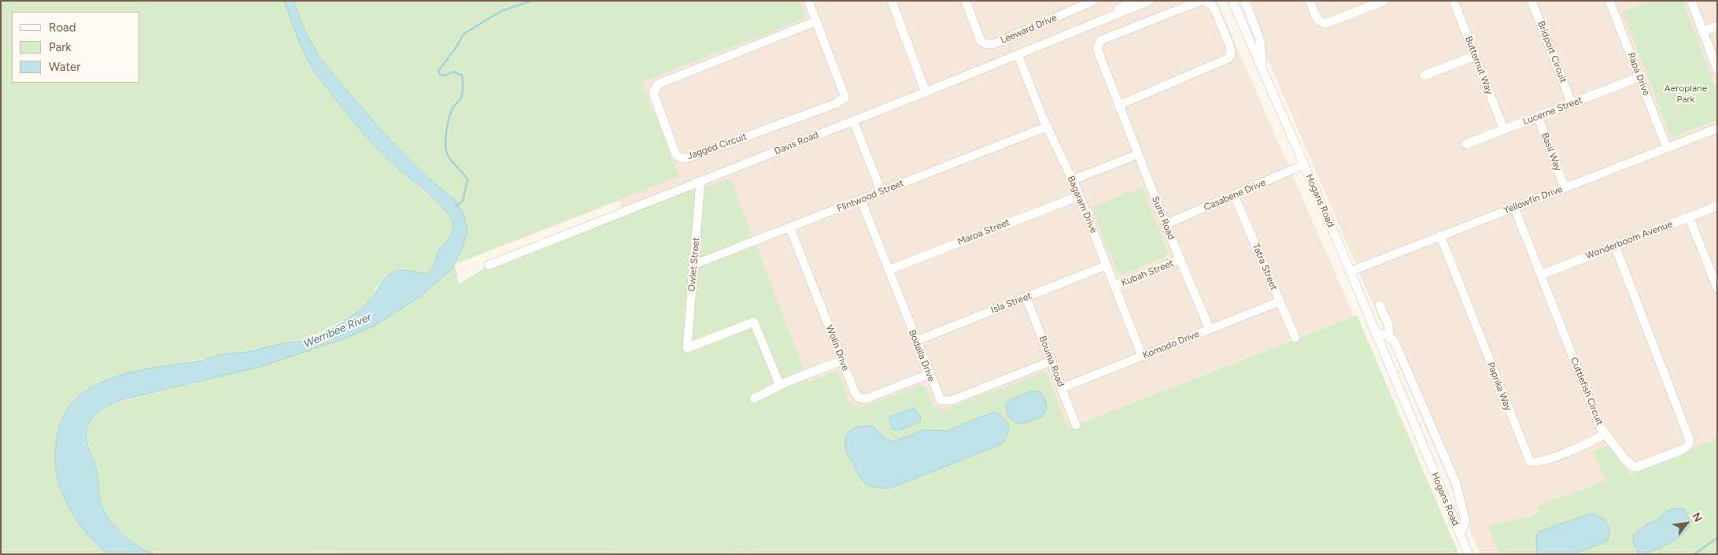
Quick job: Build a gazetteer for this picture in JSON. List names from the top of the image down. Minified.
{"streets":{"street":["Leeward Drive","Bridport Circuit","Butternut Way","Rapa Drive","Lucerne Street","Davis Road","Jagged Circuit","Basil Way","Casabene Drive","Flintwood Street","Yellowfin Drive","Hogans Road","Bagaram Drive","Surin Road","Maroa Street","Wonderboom Avenue","Owlet Street","Tatra Street","Kubah Street","Isla Street","Komodo Drive","Wolin Drive","Bodalla Drive","Bouma Road","Paprika Way","Cuttlefish Circuit"]},"crossings":[["Bridport Circuit","Lucerne Street"],["Butternut Way","Lucerne Street"],["Rapa Drive","Lucerne Street"],["Rapa Drive","Yellowfin Drive"],["Lucerne Street","Basil Way"],["Davis Road","Bagaram Drive"],["Davis Road","Owlet Street"],["Basil Way","Yellowfin Drive"],["Casabene Drive","Hogans Road"],["Casabene Drive","Surin Road"],["Casabene Drive","Tatra Street"],["Flintwood Street","Bagaram Drive"],["Flintwood Street","Owlet Street"],["Flintwood Street","Wolin Drive"],["Flintwood Street","Bodalla Drive"],["Yellowfin Drive","Hogans Road"],["Yellowfin Drive","Paprika Way"],["Yellowfin Drive","Cuttlefish Circuit"],["Bagaram Drive","Maroa Street"],["Bagaram Drive","Kubah Street"],["Bagaram Drive","Isla Street"],["Bagaram Drive","Komodo Drive"],["Surin Road","Kubah Street"],["Surin Road","Komodo Drive"],["Maroa Street","Bodalla Drive"],["Wonderboom Avenue","Cuttlefish Circuit"],["Tatra Street","Komodo Drive"],["Isla Street","Bodalla Drive"],["Isla Street","Bouma Road"],["Komodo Drive","Bouma Road"],["Wolin Drive","Bodalla Drive"],["Bodalla Drive","Bouma Road"],["Paprika Way","Cuttlefish Circuit"]],"water":["Werribee River"],"parks":["Aeroplane Park"],"legend":["Road","Park","Water"],"north":"top right"}
